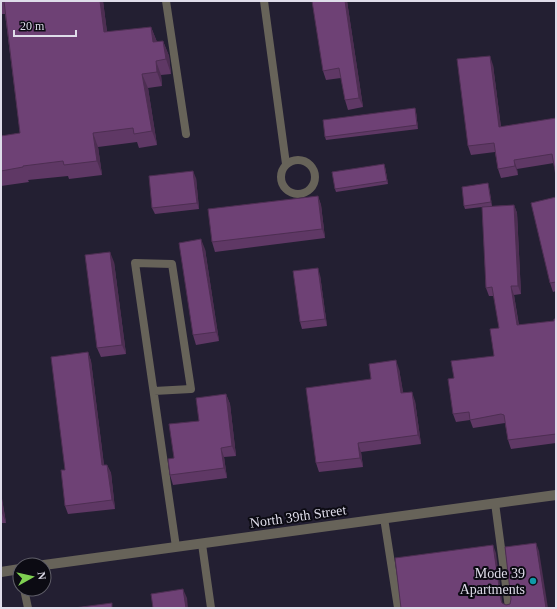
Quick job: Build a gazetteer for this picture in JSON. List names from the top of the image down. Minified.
{"streets":{"street":["North 39th Street"]},"places":["Mode 39 Apartments"],"scale_bar":"20 m","north":"right"}
